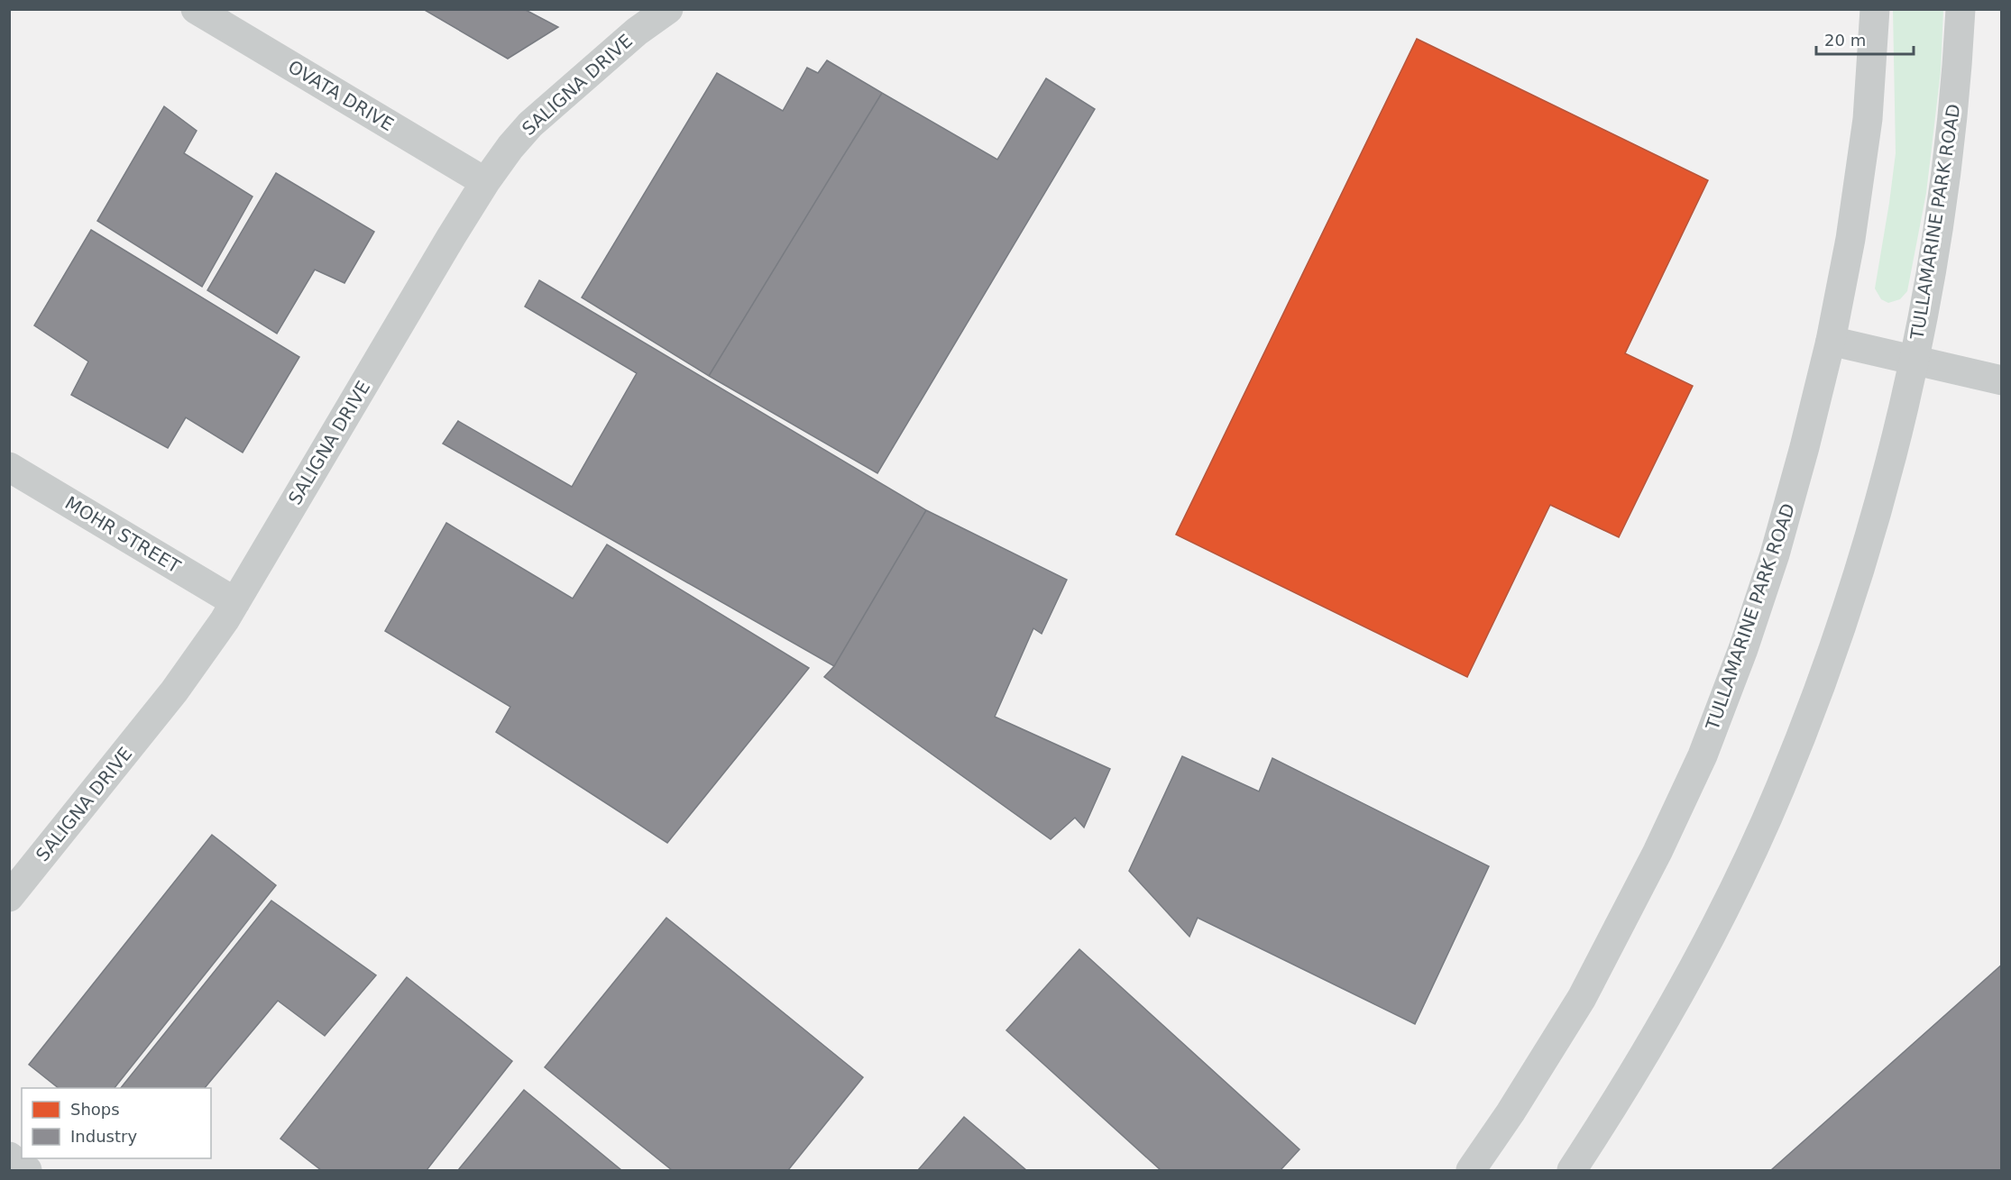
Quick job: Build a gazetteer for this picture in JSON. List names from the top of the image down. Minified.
{"streets":{"street":["SALIGNA DRIVE","OVATA DRIVE","TULLAMARINE PARK ROAD","MOHR STREET"]},"crossings":[["SALIGNA DRIVE","OVATA DRIVE"],["SALIGNA DRIVE","MOHR STREET"]],"legend":["Shops","Industry"],"scale_bar":"20 m"}
